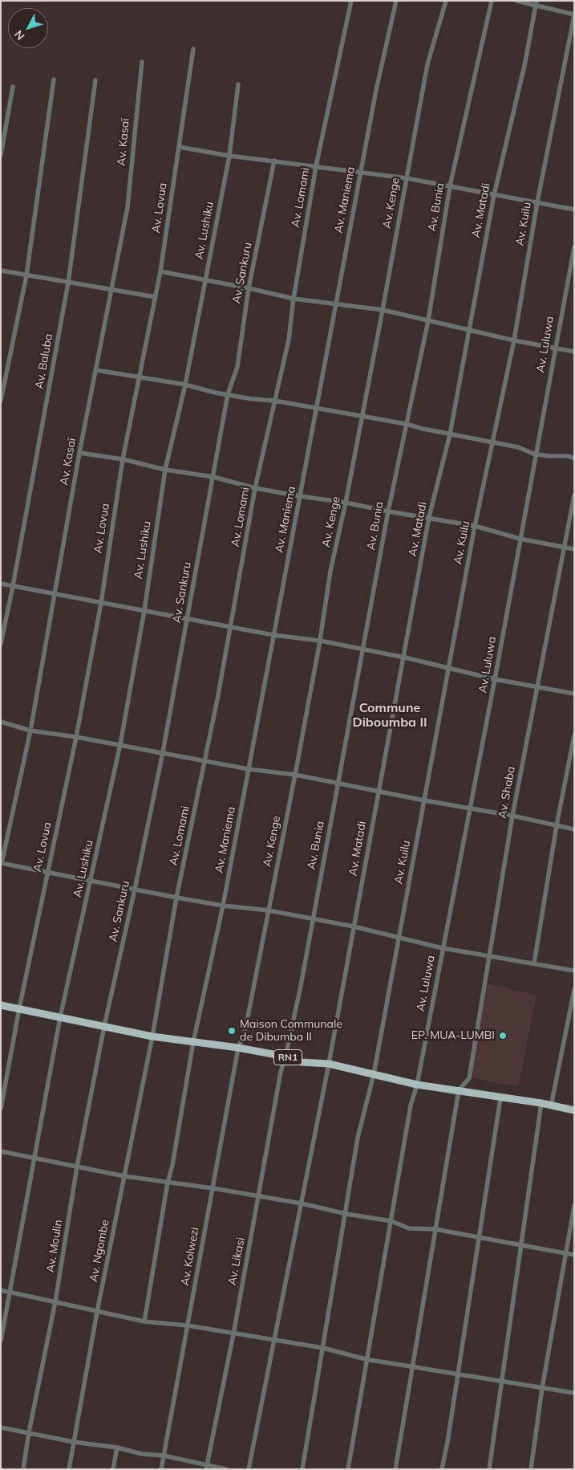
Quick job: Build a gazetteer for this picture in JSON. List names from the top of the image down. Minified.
{"streets":{"highway":["RN1"],"street":["Av. Kasaï","Av. Lomami","Av. Maniema","Av. Kenge","Av. Bunia","Av. Lovua","Av. Matadi","Av. Kuilu","Av. Lushiku","Av. Sankuru","Av. Luluwa","Av. Baluba","Av. Shaba","Av. Moulin","Av. Ngombe","Av. Kolwezi","Av. Likasi"]},"crossings":[["Av. Lomami","RN1"],["Av. Lomami","Av. Ngombe"],["Av. Maniema","RN1"],["Av. Kenge","RN1"],["Av. Kenge","Av. Kolwezi"],["Av. Bunia","RN1"],["Av. Bunia","Av. Likasi"],["Av. Lovua","RN1"],["Av. Matadi","RN1"],["Av. Kuilu","RN1"],["Av. Lushiku","RN1"],["Av. Sankuru","RN1"],["Av. Sankuru","Av. Moulin"],["Av. Luluwa","RN1"],["Av. Shaba","RN1"],["RN1","Av. Moulin"],["RN1","Av. Ngombe"],["RN1","Av. Kolwezi"],["RN1","Av. Likasi"]],"districts":["Commune Diboumba II"],"places":["Maison Communale de Dibumba II","EP. MUA-LUMBI"],"north":"bottom left"}
